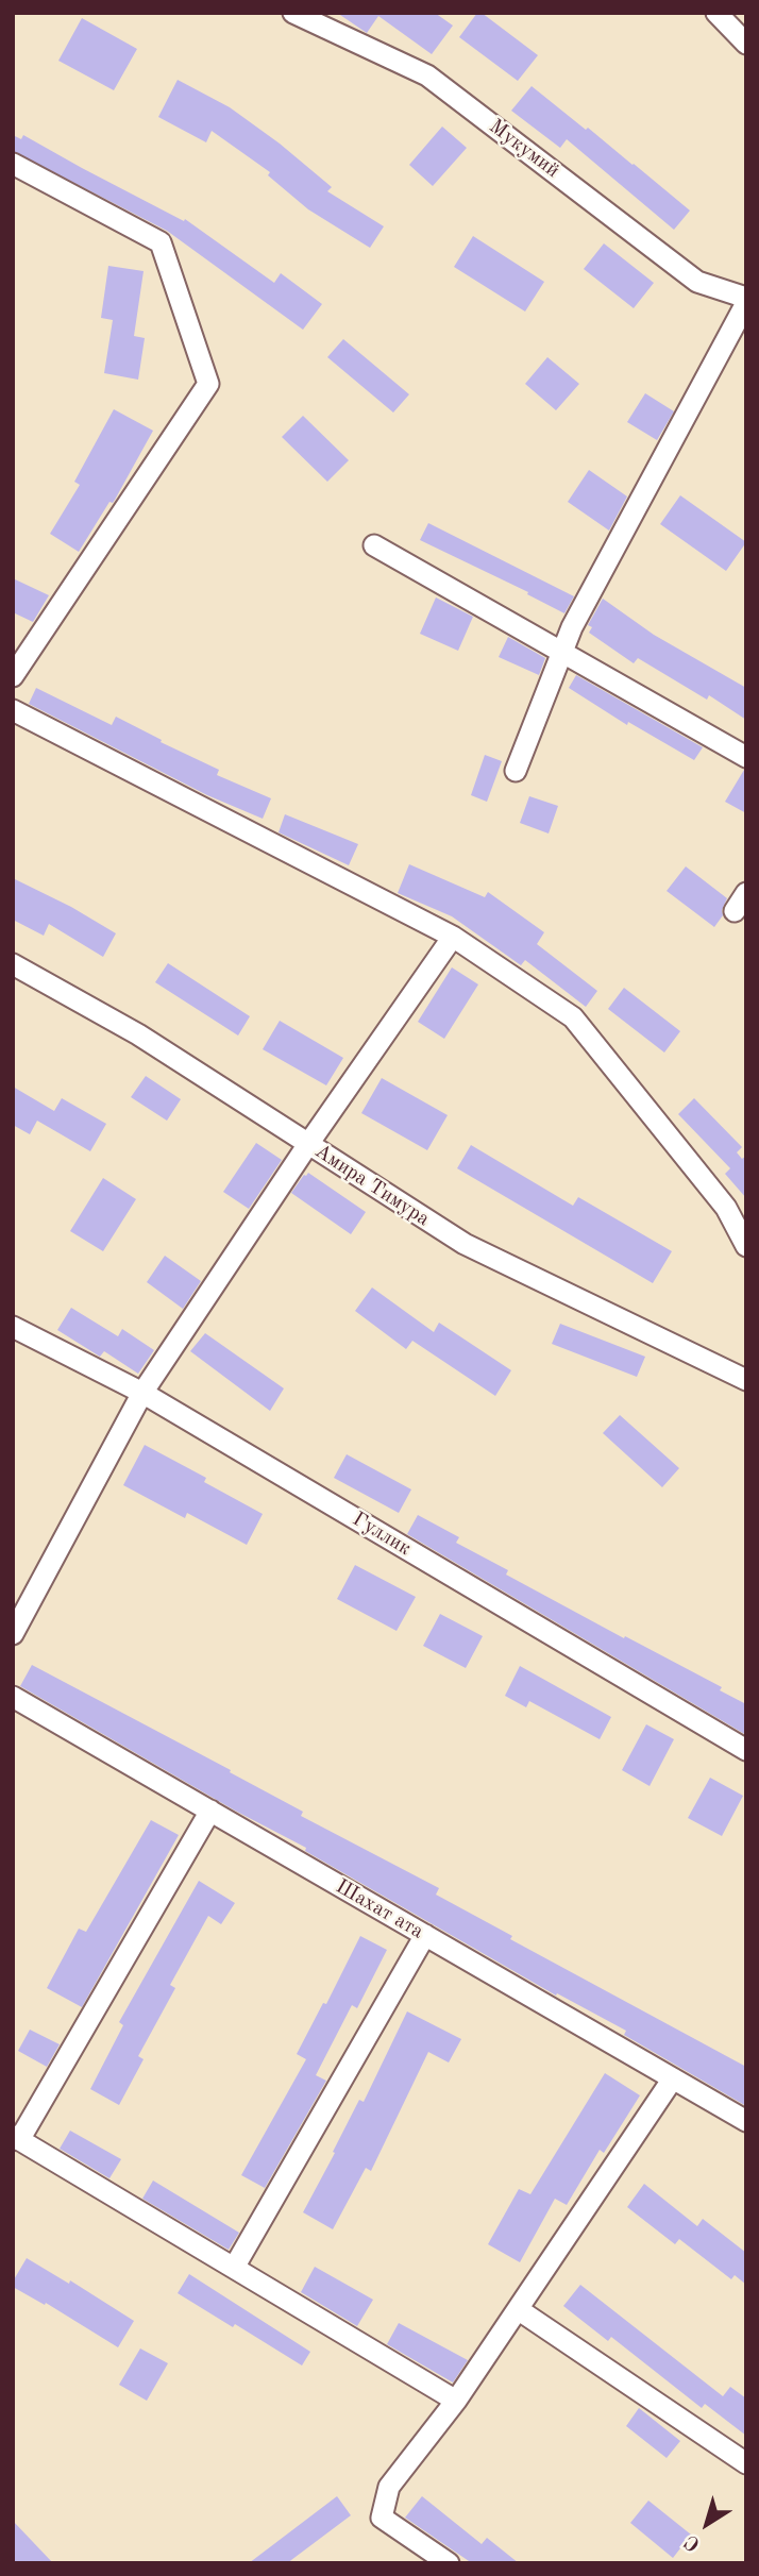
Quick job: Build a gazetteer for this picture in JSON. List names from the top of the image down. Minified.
{"streets":{"street":["Мукумий","Амира Тимура","Гуллик","Шахат ата"]},"north":"bottom left"}
